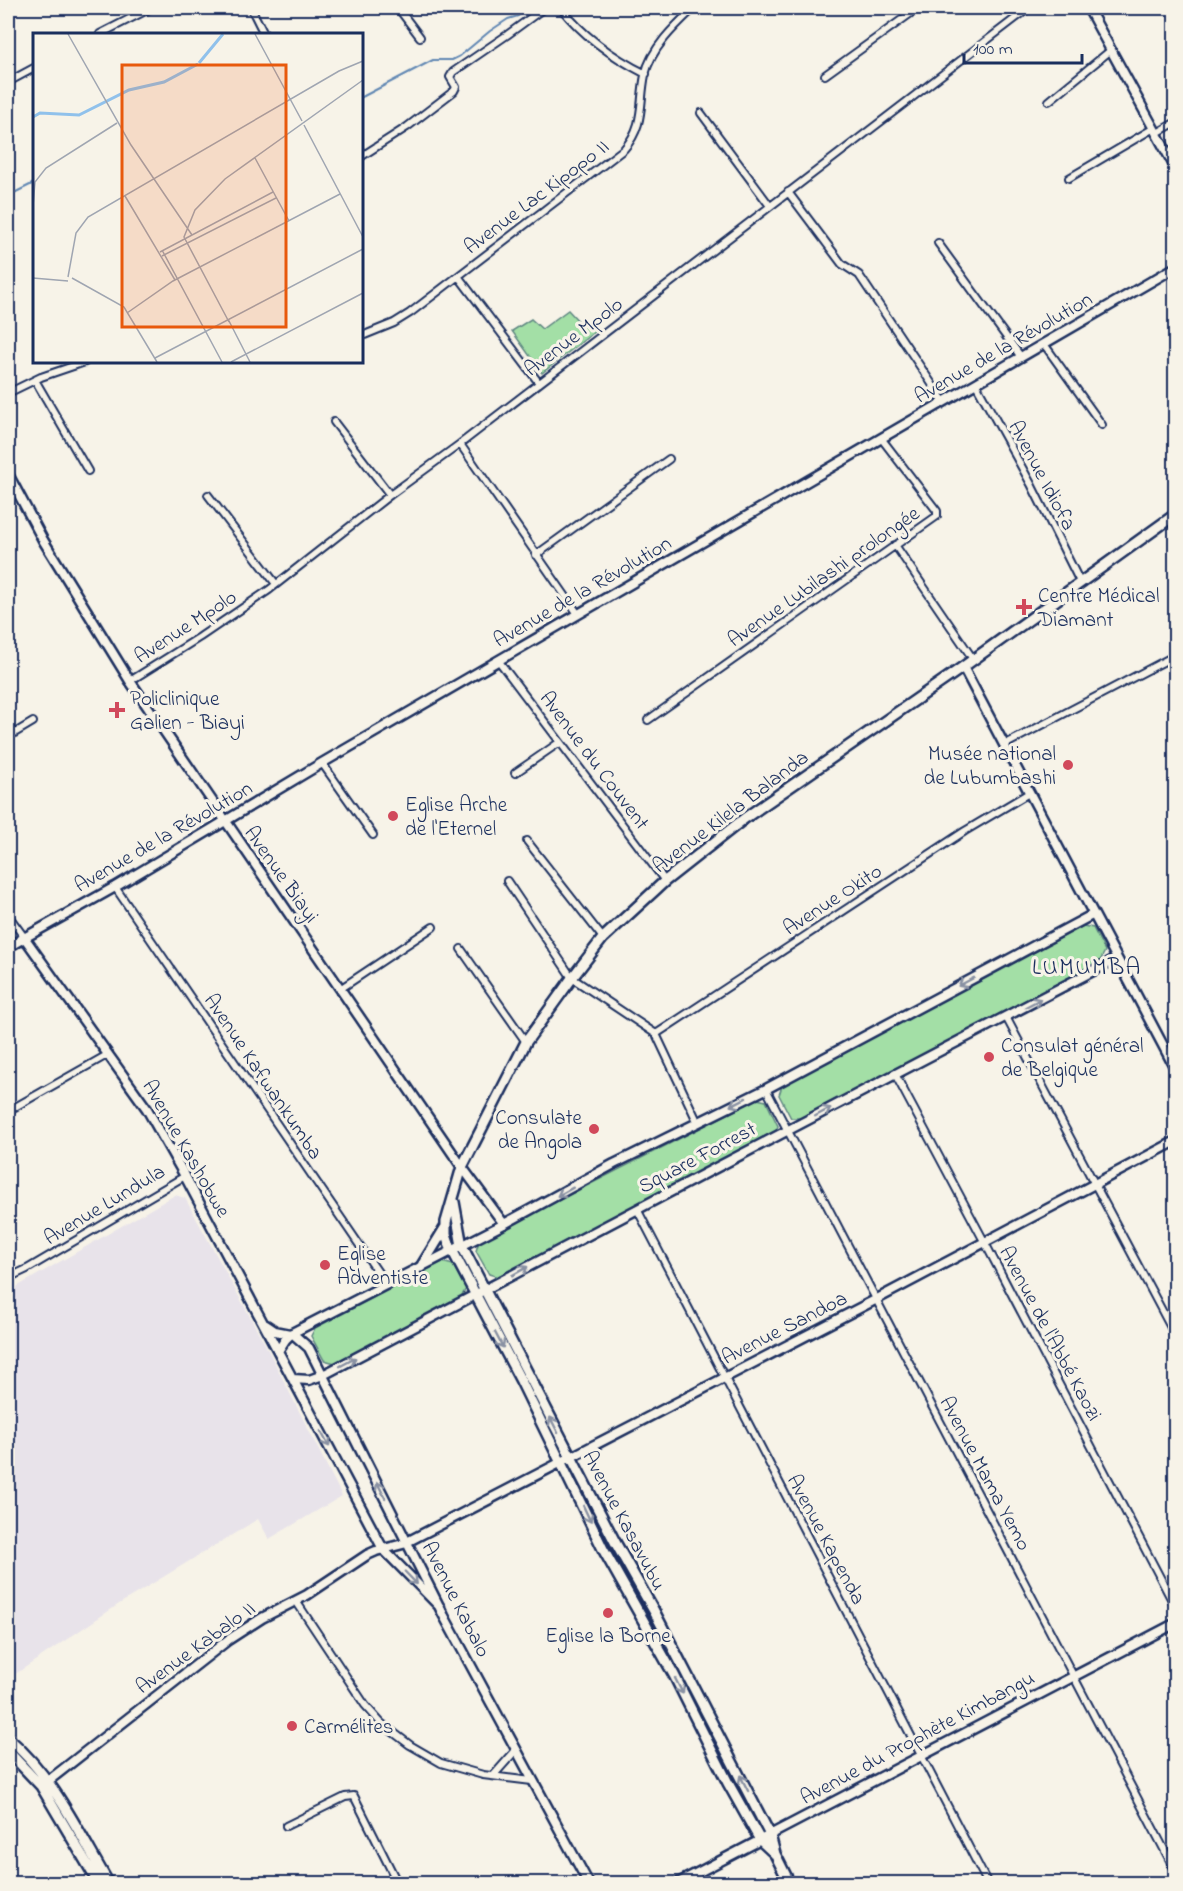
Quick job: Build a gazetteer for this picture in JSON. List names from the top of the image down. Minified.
{"streets":{"main road":["Avenue Kilela Balanda","Avenue Kasavubu"],"street":["Avenue Lac Kipopo II","Avenue Mpolo","Avenue de la Révolution","Avenue Idiofa","Avenue Lubilashi prolongée","Avenue du Couvent","Avenue Biayi","Avenue Okito","Avenue Kafwankumba","Avenue Kashobwe","Square Forrest","Avenue Lundula","Avenue Sandoa","Avenue de l'Abbé Kaozi","Avenue Mama Yemo","Avenue Kapenda","Avenue Kabalo","Avenue Kabalo II","Avenue du Prophète Kimbangu"]},"crossings":[["Avenue Mpolo","Avenue Biayi"],["Avenue de la Révolution","Avenue Idiofa"],["Avenue de la Révolution","Avenue Lubilashi prolongée"],["Avenue de la Révolution","Avenue du Couvent"],["Avenue de la Révolution","Avenue Biayi"],["Avenue de la Révolution","Avenue Kafwankumba"],["Avenue de la Révolution","Avenue Kashobwe"],["Avenue Idiofa","Avenue Kilela Balanda"],["Avenue du Couvent","Avenue Kilela Balanda"],["Avenue Kilela Balanda","Avenue Biayi"],["Avenue Kilela Balanda","Square Forrest"],["Avenue Kilela Balanda","Avenue Kasavubu"],["Avenue Biayi","Square Forrest"],["Avenue Kafwankumba","Square Forrest"],["Avenue Kashobwe","Square Forrest"],["Avenue Kashobwe","Avenue Lundula"],["Square Forrest","Avenue de l'Abbé Kaozi"],["Square Forrest","Avenue Mama Yemo"],["Square Forrest","Avenue Kasavubu"],["Square Forrest","Avenue Kapenda"],["Square Forrest","Avenue Kabalo"],["Avenue Sandoa","Avenue de l'Abbé Kaozi"],["Avenue Sandoa","Avenue Mama Yemo"],["Avenue Sandoa","Avenue Kasavubu"],["Avenue Sandoa","Avenue Kapenda"],["Avenue Sandoa","Avenue Kabalo"],["Avenue Sandoa","Avenue Kabalo II"],["Avenue Mama Yemo","Avenue du Prophète Kimbangu"],["Avenue Kasavubu","Avenue du Prophète Kimbangu"],["Avenue Kapenda","Avenue du Prophète Kimbangu"]],"districts":["LUMUMBA"],"places":{"health":["Centre Médical Diamant","Policlinique Galien - Biayi"],"other":["Musée national de Lubumbashi","Eglise Arche de l'Eternel","Consulat général de Belgique","Consulate de Angola","Eglise Adventiste","Eglise la Borne","Carmélites"]},"scale_bar":"100 m"}
